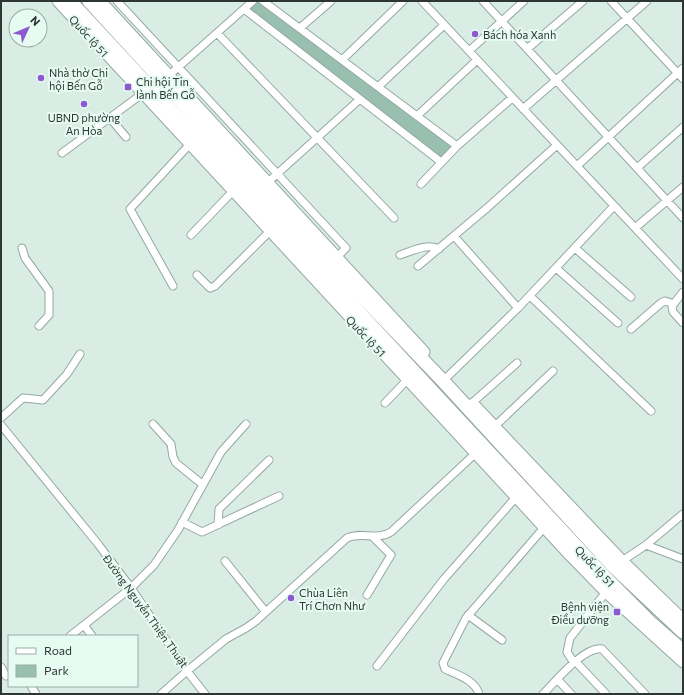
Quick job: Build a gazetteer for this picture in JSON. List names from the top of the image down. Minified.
{"streets":{"highway":["Quốc lộ 51"],"street":["Đường Nguyễn Thiện Thuật"]},"crossings":[["Quốc lộ 51","Đường Nguyễn Thiện Thuật"]],"places":{"other":["Bách hóa Xanh","Nhà thờ Chi hội Bến Gỗ","UBND phường An Hòa","Chùa Liên Trí Chơn Như"],"transit":["Chi hội Tin lành Bến Gỗ","Bệnh viện Điều dưỡng"]},"legend":["Road","Park"],"north":"top right"}
